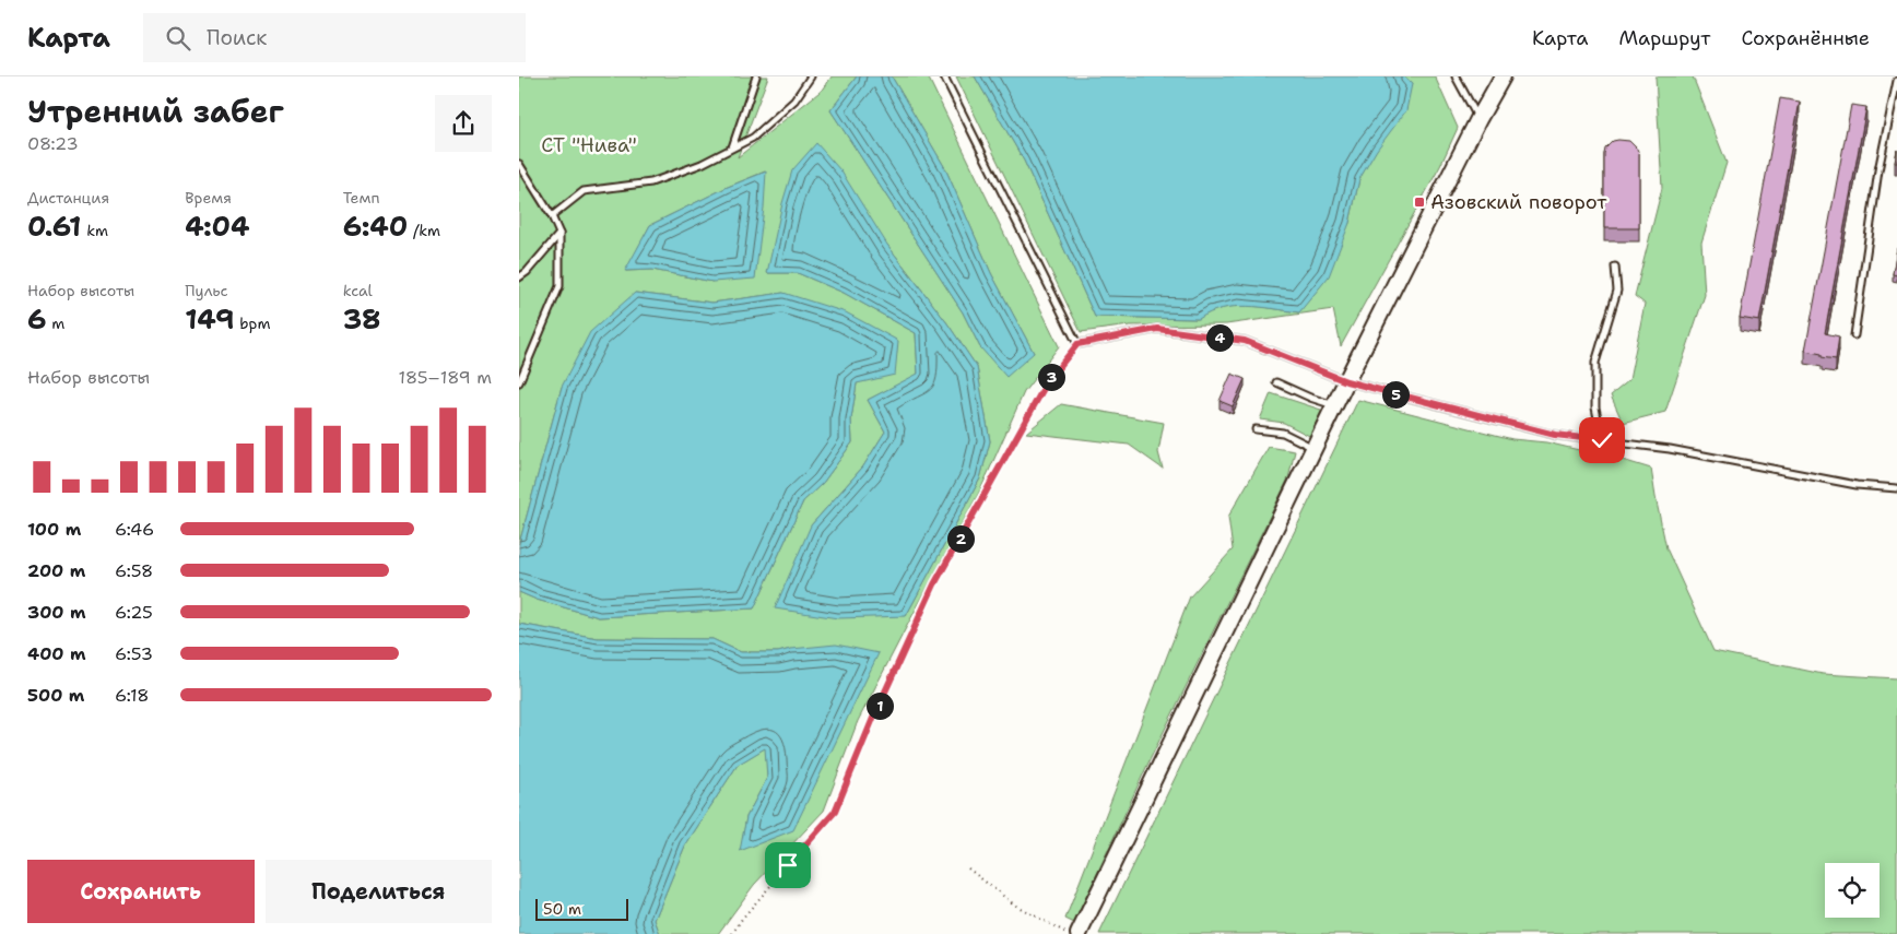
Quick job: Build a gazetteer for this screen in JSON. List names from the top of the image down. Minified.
{"parks":["СТ \"Нива\""],"places":{"transit":["Азовский поворот"]},"scale_bar":"50 m","page":{"header":"Карта","search":"Поиск","nav":["Карта","Маршрут","Сохранённые"],"heading":["Утренний забег","08:23"],"stats":[["Дистанция","0.61 km"],["Время","4:04"],["Темп","6:40 /km"],["Набор высоты","6 m"],["Пульс","149 bpm"],["kcal","38"]],"pins":["4","3","5","2","1"],"chart":["Набор высоты","185–189 m"],"list":[{"name":"100 m","note":"6:46"},{"name":"200 m","note":"6:58"},{"name":"300 m","note":"6:25"},{"name":"400 m","note":"6:53"},{"name":"500 m","note":"6:18"}],"buttons":["Сохранить","Поделиться"],"scale":"50 m"}}
